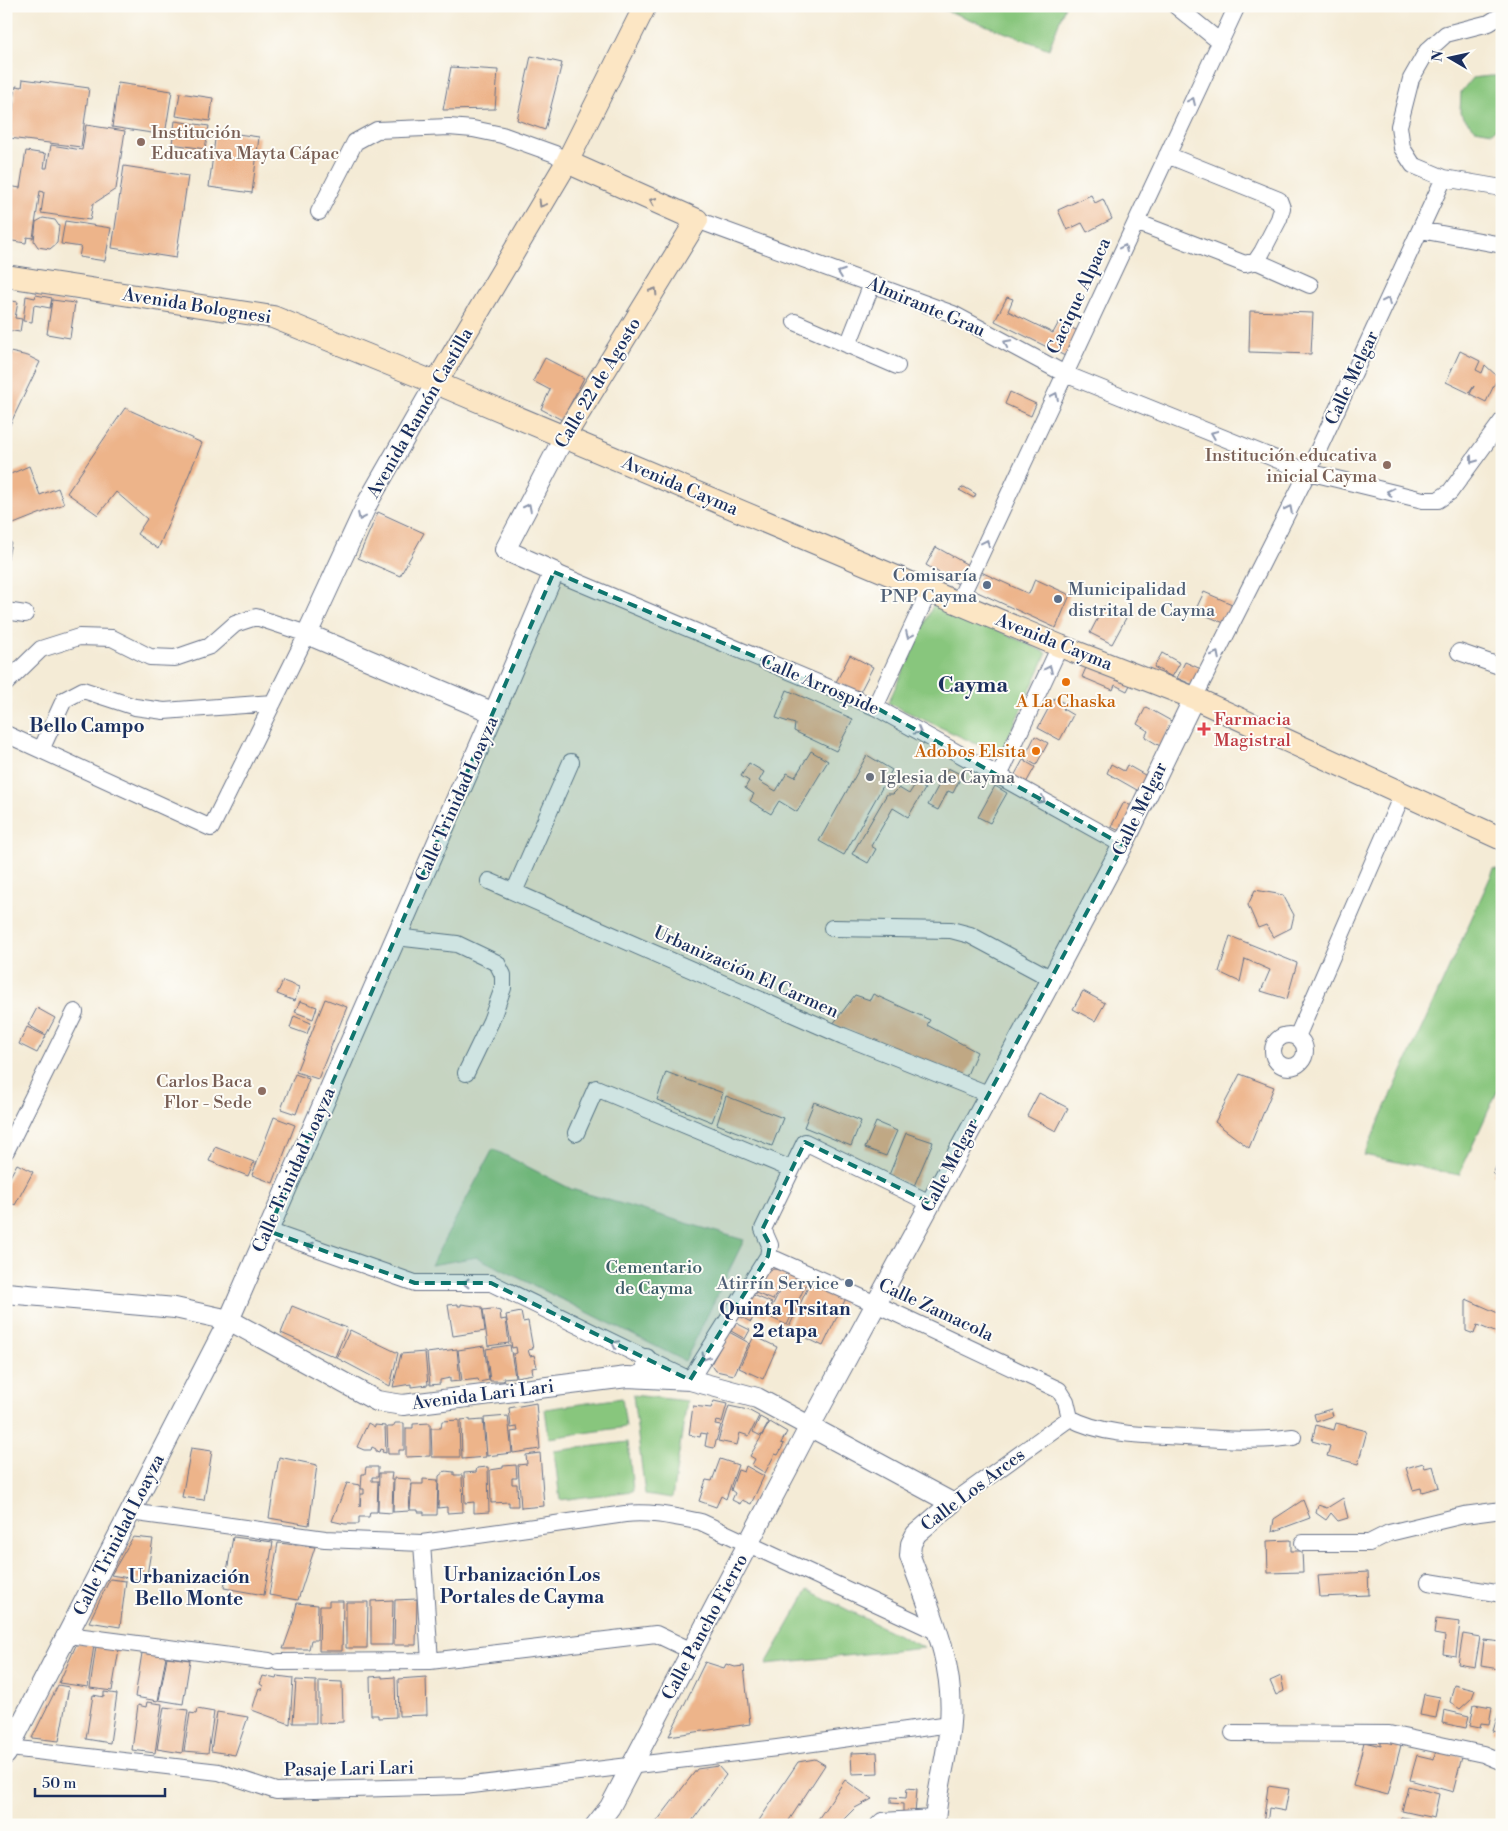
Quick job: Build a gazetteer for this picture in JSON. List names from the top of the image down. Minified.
{"streets":{"main road":["Avenida Bolognesi","Almirante Grau","Calle 22 de Agosto","Avenida Ramón Castilla","Avenida Cayma"],"street":["Cacique Alpaca","Calle Melgar","Calle Arrospide","Calle Trinidad Loayza","Urbanización El Carmen","Calle Zamacola","Avenida Lari Lari","Calle Los Arces","Calle Pancho Fierro","Pasaje Lari Lari"]},"crossings":[["Cacique Alpaca","Almirante Grau"],["Cacique Alpaca","Avenida Cayma"],["Avenida Bolognesi","Avenida Ramón Castilla"],["Avenida Bolognesi","Avenida Cayma"],["Almirante Grau","Calle Melgar"],["Almirante Grau","Calle 22 de Agosto"],["Almirante Grau","Avenida Ramón Castilla"],["Calle Melgar","Avenida Cayma"],["Calle Melgar","Calle Arrospide"],["Calle Melgar","Urbanización El Carmen"],["Calle Melgar","Calle Zamacola"],["Calle Melgar","Avenida Lari Lari"],["Calle Melgar","Calle Pancho Fierro"],["Calle 22 de Agosto","Avenida Cayma"],["Calle 22 de Agosto","Calle Arrospide"],["Avenida Ramón Castilla","Avenida Cayma"],["Calle Arrospide","Calle Trinidad Loayza"],["Calle Trinidad Loayza","Avenida Lari Lari"],["Calle Trinidad Loayza","Pasaje Lari Lari"],["Calle Zamacola","Calle Los Arces"],["Avenida Lari Lari","Calle Los Arces"],["Avenida Lari Lari","Calle Pancho Fierro"],["Calle Pancho Fierro","Pasaje Lari Lari"]],"one_way":["Cacique Alpaca","Almirante Grau","Calle Melgar","Calle 22 de Agosto","Avenida Ramón Castilla","Calle Arrospide"],"districts":["Cayma","Bello Campo","Quinta Trsitan 2 etapa","Urbanización Los Portales de Cayma","Urbanización Bello Monte"],"parks":["Cementario de Cayma"],"places":{"other":["Institución Educativa Mayta Cápac","Institución educativa inicial Cayma","Comisaría PNP Cayma","Municipalidad distrital de Cayma","A La Chaska","Adobos Elsita","Iglesia de Cayma","Carlos Baca Flor - Sede","Atirrín Service"],"health":["Farmacia Magistral"]},"scale_bar":"50 m","north":"left"}
